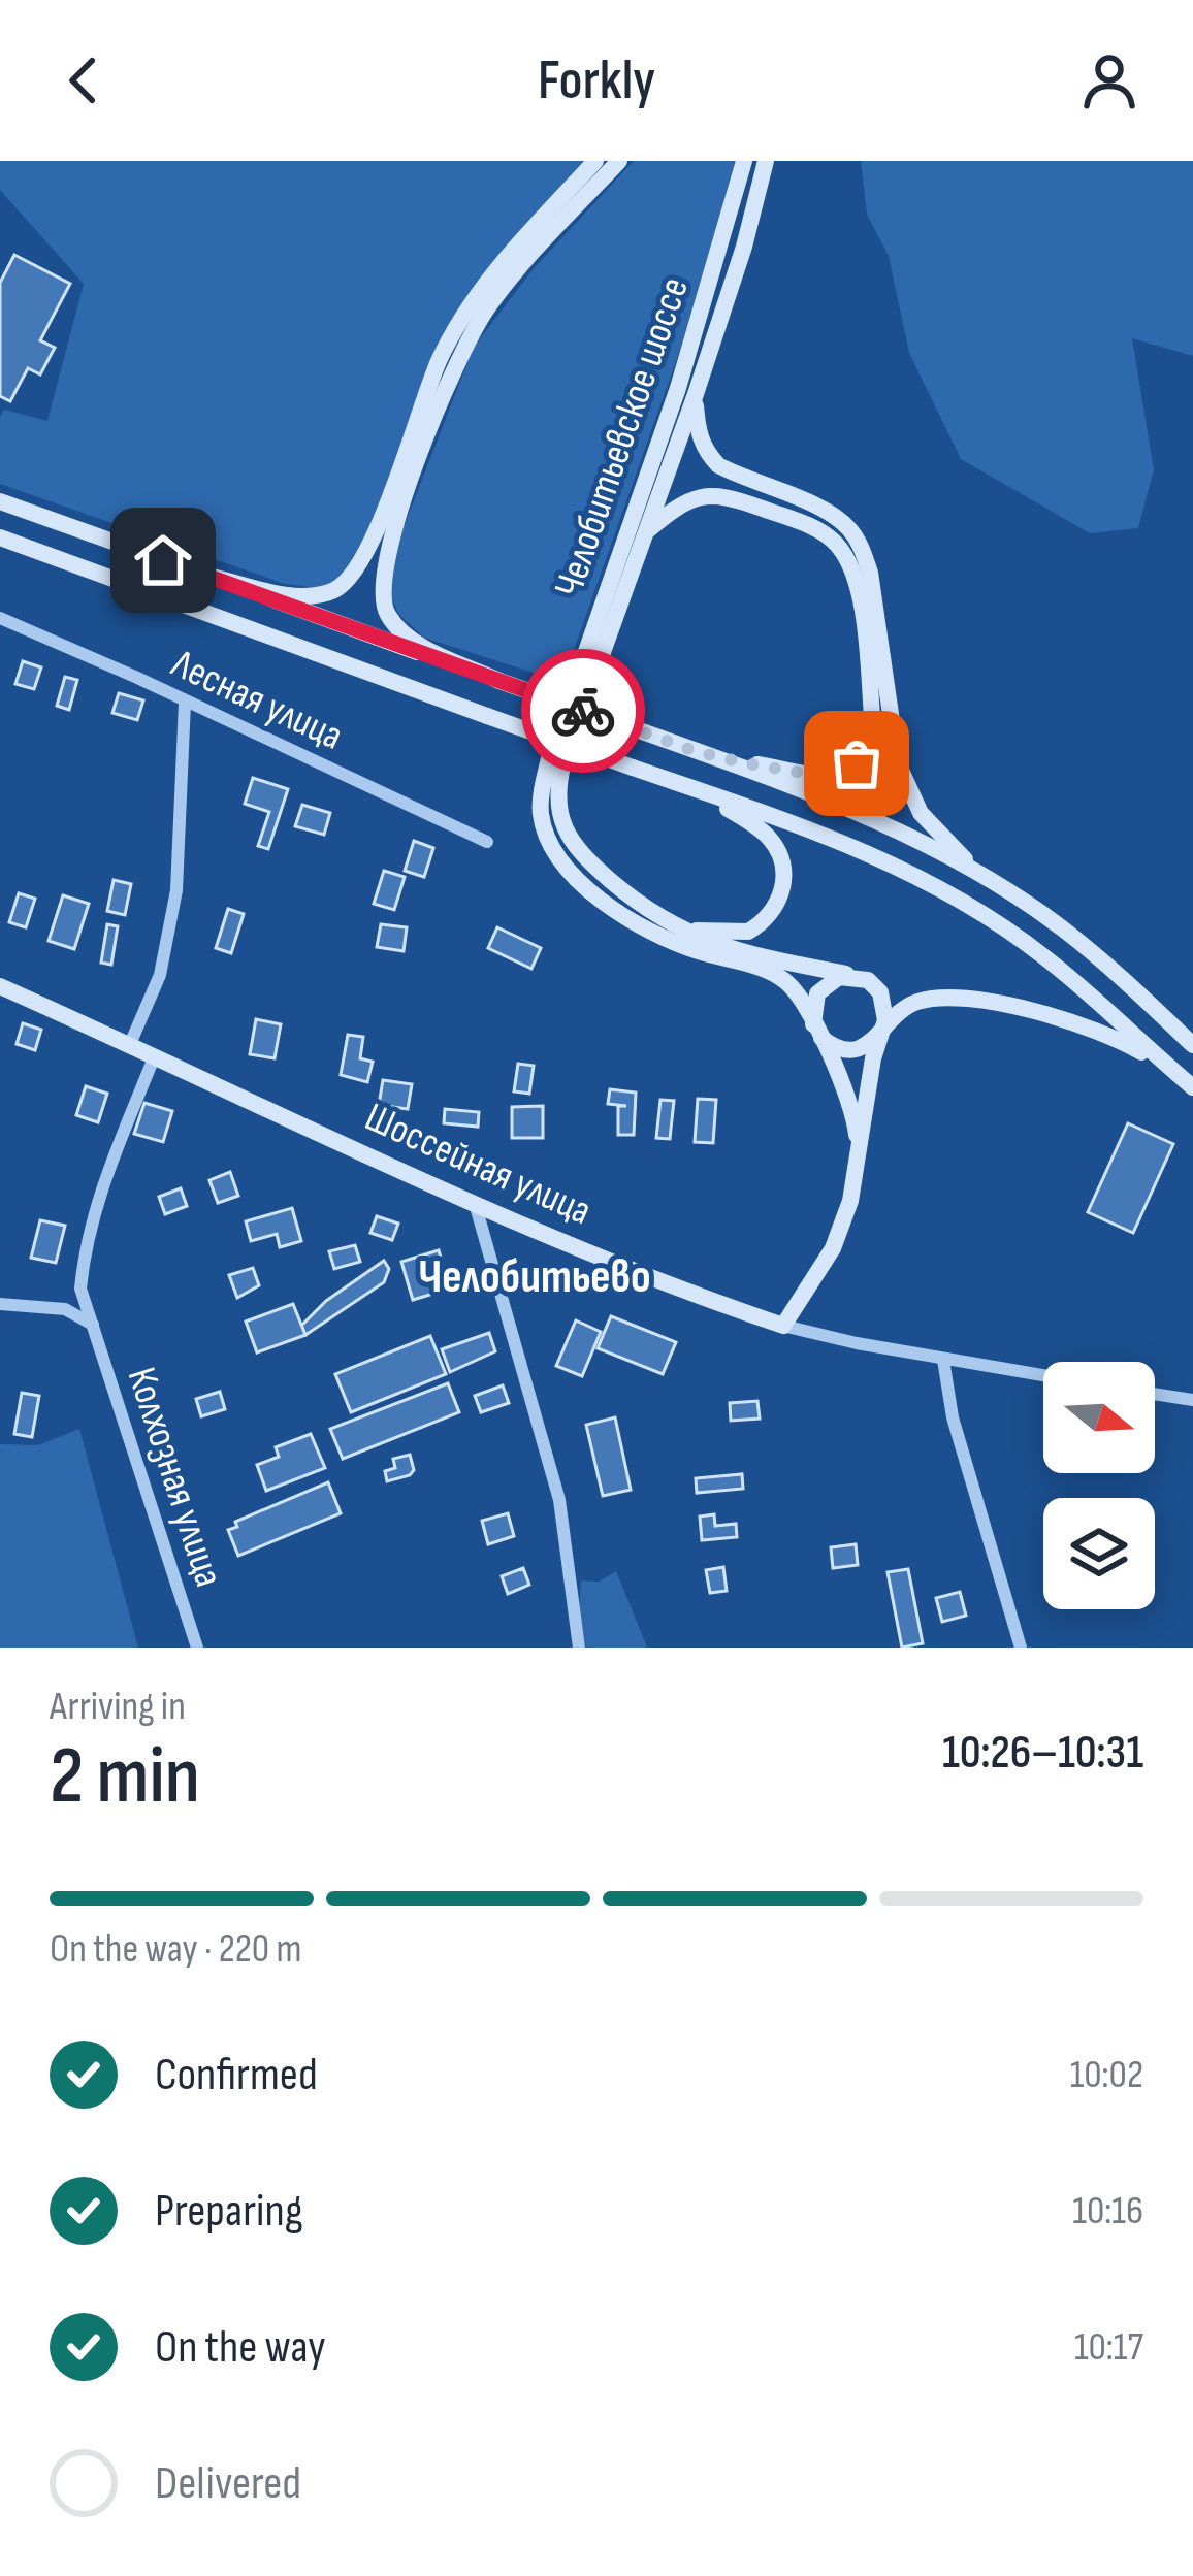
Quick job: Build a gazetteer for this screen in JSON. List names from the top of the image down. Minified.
{"streets":{"street":["Челобитьевское шоссе","Лесная улица","Шоссейная улица","Колхозная улица"]},"crossings":[["Челобитьевское шоссе","Шоссейная улица"],["Шоссейная улица","Колхозная улица"]],"districts":["Челобитьево"],"north":"right","page":{"header":"Forkly","heading":["2 min","Arriving in","10:26–10:31"],"bar":"On the way · 220 m","list":[["Confirmed","10:02"],["Preparing","10:16"],["On the way","10:17"],"Delivered"]}}
